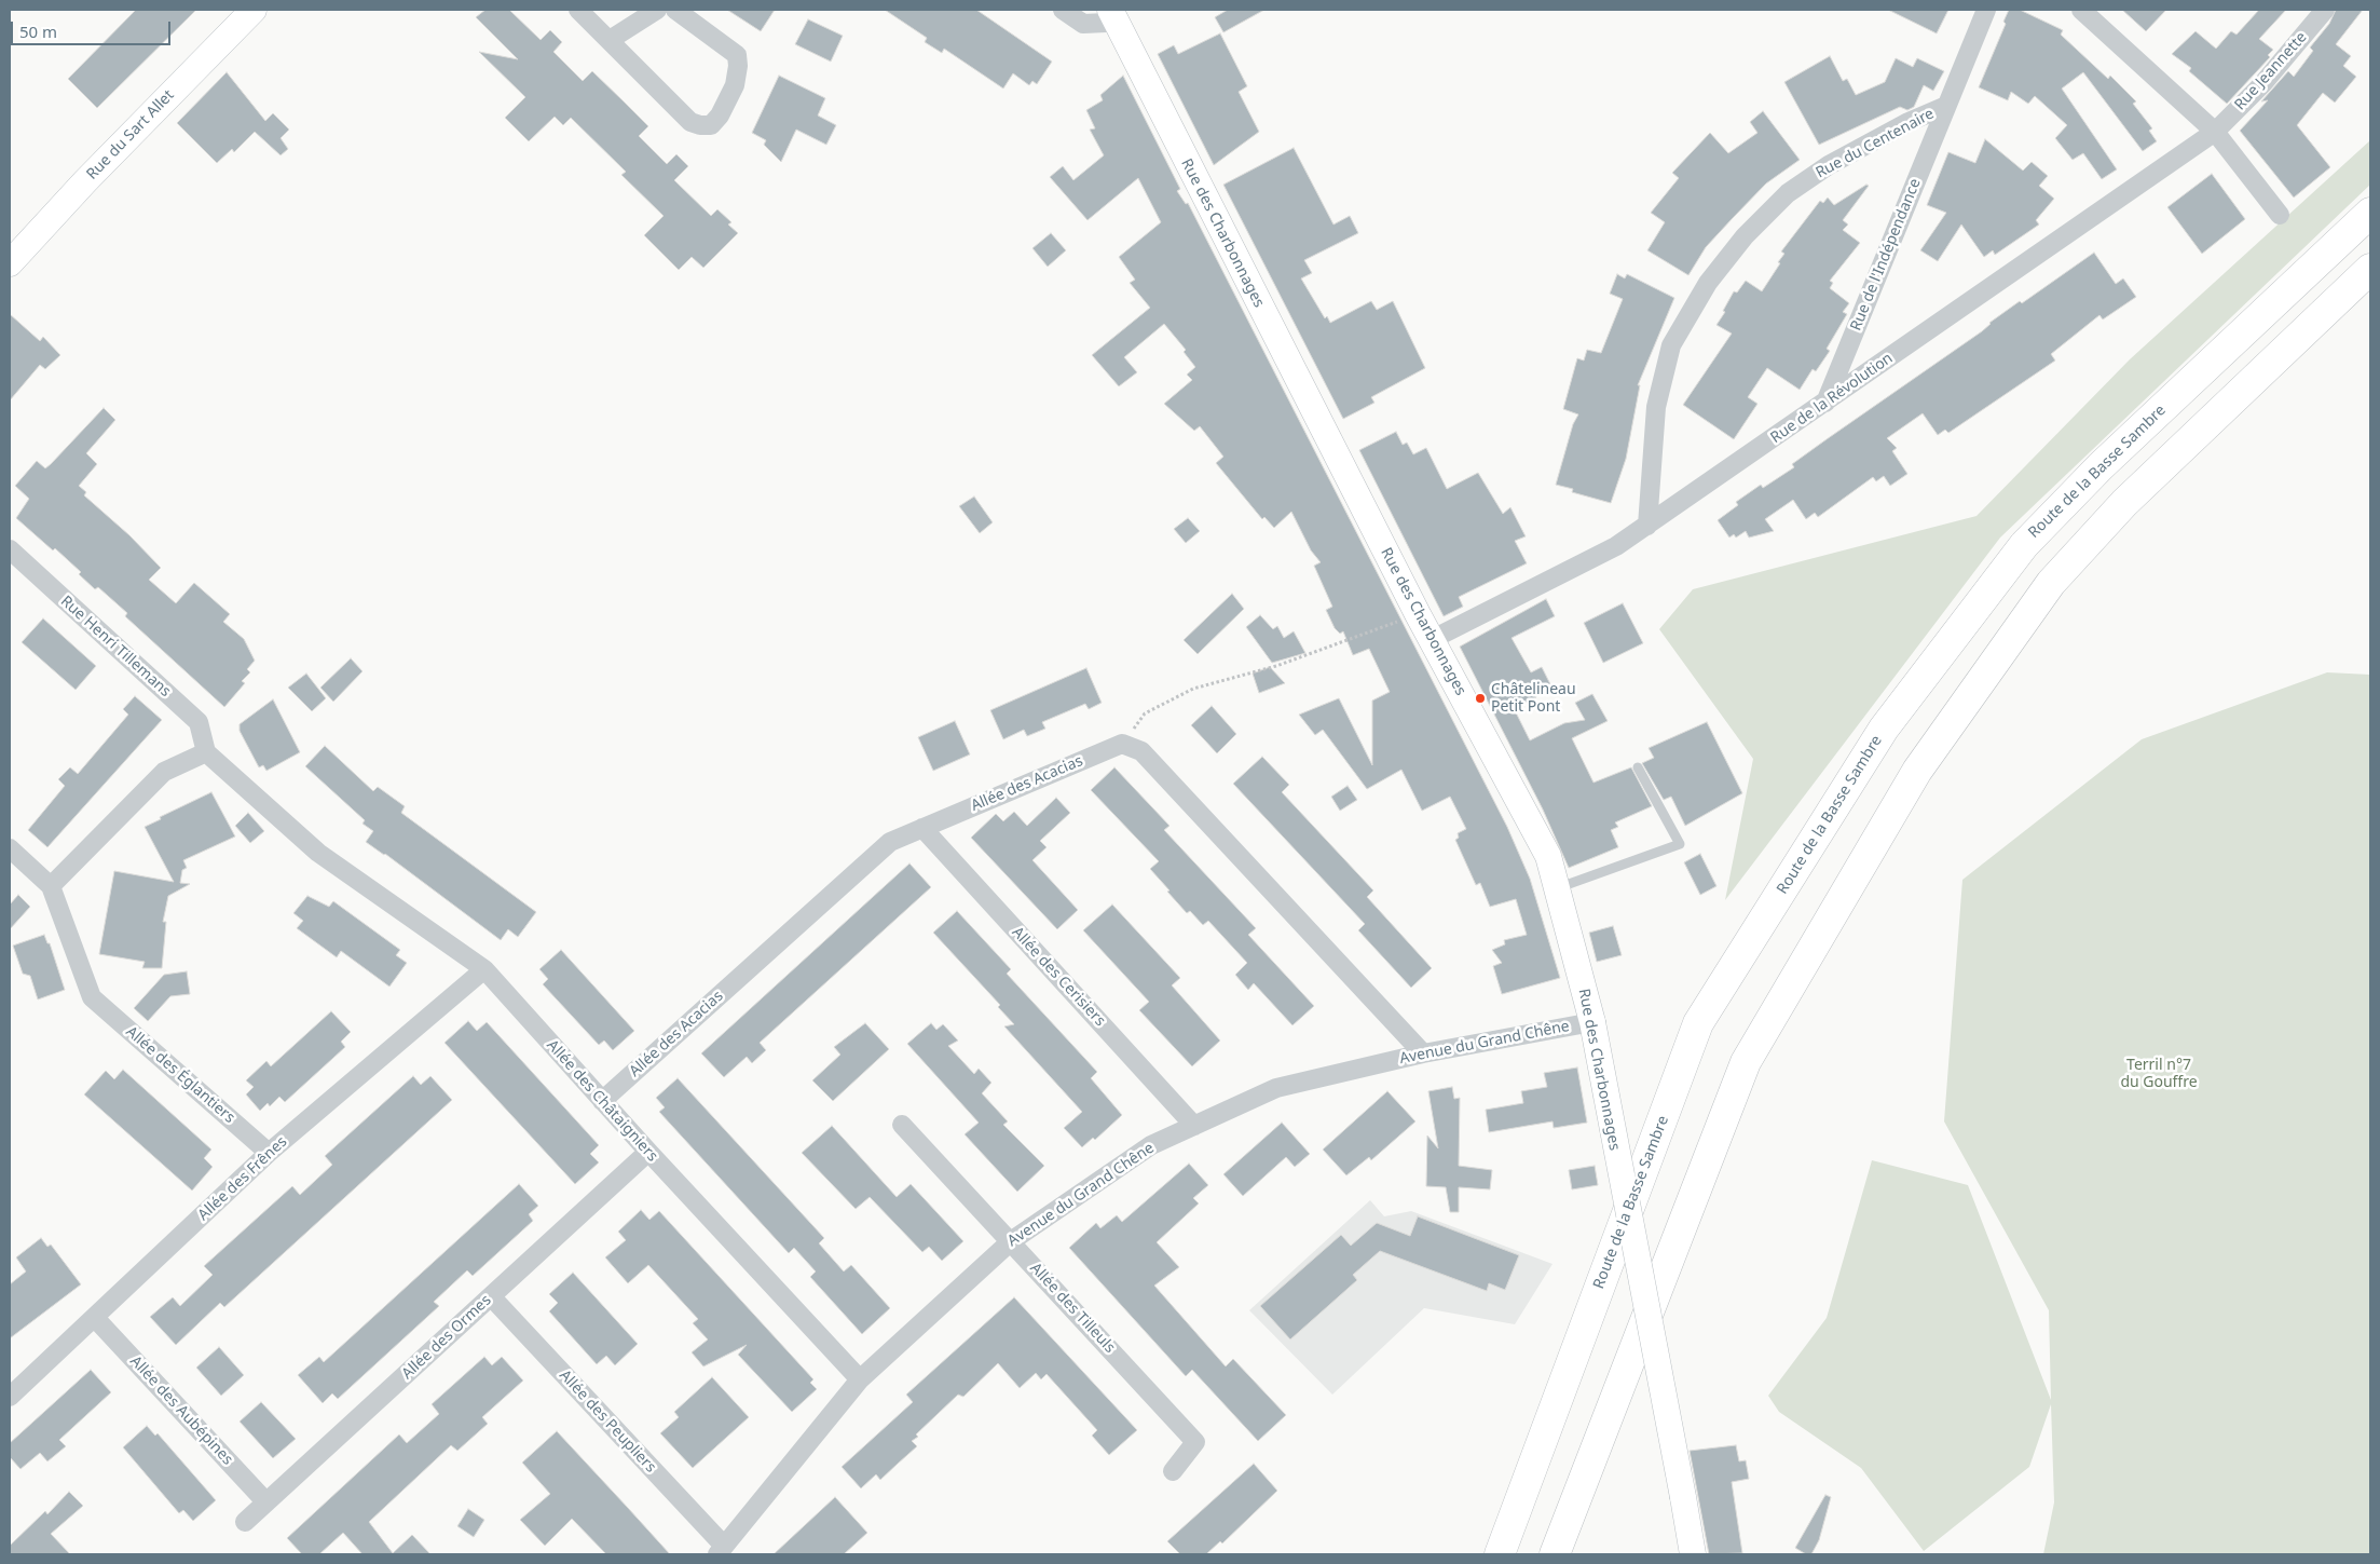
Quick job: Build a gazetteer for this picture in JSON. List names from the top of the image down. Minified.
{"streets":{"highway":["Route de la Basse Sambre"],"street":["Rue Jeannette","Rue du Sart Allet","Rue du Centenaire","Rue des Charbonnages","Rue de l'Indépendance","Rue de la Révolution","Rue Henri Tillemans","Allée des Acacias","Allée des Cerisiers","Avenue du Grand Chêne","Allée des Églantiers","Allée des Châtaigniers","Allée des Frênes","Allée des Tilleuls","Allée des Ormes","Allée des Aubépines","Allée des Peupliers"]},"crossings":[["Rue Jeannette","Rue de la Révolution"],["Rue du Centenaire","Rue de l'Indépendance"],["Rue du Centenaire","Rue de la Révolution"],["Rue des Charbonnages","Rue de la Révolution"],["Rue des Charbonnages","Avenue du Grand Chêne"],["Rue de l'Indépendance","Rue de la Révolution"],["Rue Henri Tillemans","Allée des Châtaigniers"],["Allée des Acacias","Allée des Cerisiers"],["Allée des Acacias","Allée des Châtaigniers"],["Allée des Cerisiers","Avenue du Grand Chêne"],["Avenue du Grand Chêne","Allée des Châtaigniers"],["Avenue du Grand Chêne","Allée des Tilleuls"],["Avenue du Grand Chêne","Allée des Peupliers"],["Allée des Églantiers","Allée des Frênes"],["Allée des Châtaigniers","Allée des Frênes"],["Allée des Châtaigniers","Allée des Ormes"],["Allée des Frênes","Allée des Aubépines"],["Allée des Ormes","Allée des Aubépines"],["Allée des Ormes","Allée des Peupliers"]],"parks":["Terril n°7 du Gouffre"],"places":["Châtelineau Petit Pont"],"scale_bar":"50 m"}
